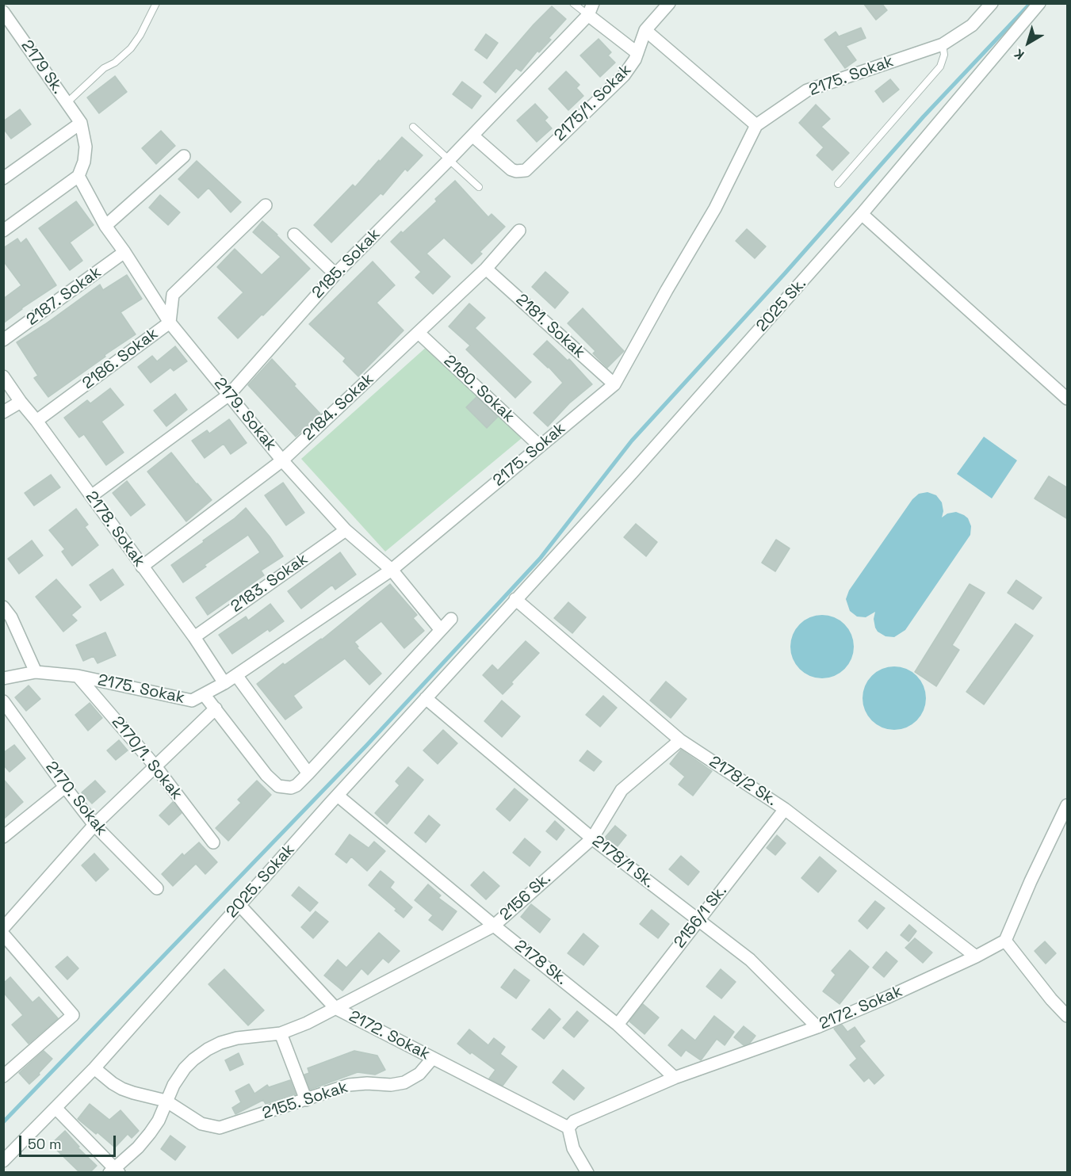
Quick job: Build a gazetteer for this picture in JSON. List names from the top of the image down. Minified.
{"streets":{"street":["2179 Sk.","2175. Sokak","2175/1. Sokak","2185. Sokak","2187. Sokak","2025 Sk.","2181. Sokak","2186. Sokak","2180. Sokak","2184. Sokak","2179. Sokak","2178. Sokak","2183. Sokak","2170/1. Sokak","2178/2 Sk.","2170. Sokak","2178/1 Sk.","2025. Sokak","2156 Sk.","2156/1 Sk.","2178 Sk.","2172. Sokak","2155. Sokak"]},"crossings":[["2175. Sokak","2181. Sokak"],["2175. Sokak","2180. Sokak"],["2175. Sokak","2179. Sokak"],["2175. Sokak","2178. Sokak"],["2175. Sokak","2170/1. Sokak"],["2175/1. Sokak","2185. Sokak"],["2185. Sokak","2179. Sokak"],["2185. Sokak","2178. Sokak"],["2187. Sokak","2179. Sokak"],["2025 Sk.","2178/2 Sk."],["2025 Sk.","2025. Sokak"],["2181. Sokak","2184. Sokak"],["2186. Sokak","2179. Sokak"],["2186. Sokak","2178. Sokak"],["2180. Sokak","2184. Sokak"],["2184. Sokak","2179. Sokak"],["2184. Sokak","2178. Sokak"],["2179. Sokak","2183. Sokak"],["2178. Sokak","2183. Sokak"],["2178/2 Sk.","2025. Sokak"],["2178/2 Sk.","2156 Sk."],["2178/2 Sk.","2156/1 Sk."],["2178/2 Sk.","2172. Sokak"],["2178/1 Sk.","2025. Sokak"],["2178/1 Sk.","2156 Sk."],["2178/1 Sk.","2156/1 Sk."],["2178/1 Sk.","2172. Sokak"],["2025. Sokak","2178 Sk."],["2025. Sokak","2172. Sokak"],["2156 Sk.","2178 Sk."],["2156 Sk.","2172. Sokak"],["2156 Sk.","2155. Sokak"],["2156/1 Sk.","2178 Sk."],["2178 Sk.","2172. Sokak"],["2172. Sokak","2155. Sokak"]],"scale_bar":"50 m","north":"bottom left"}
